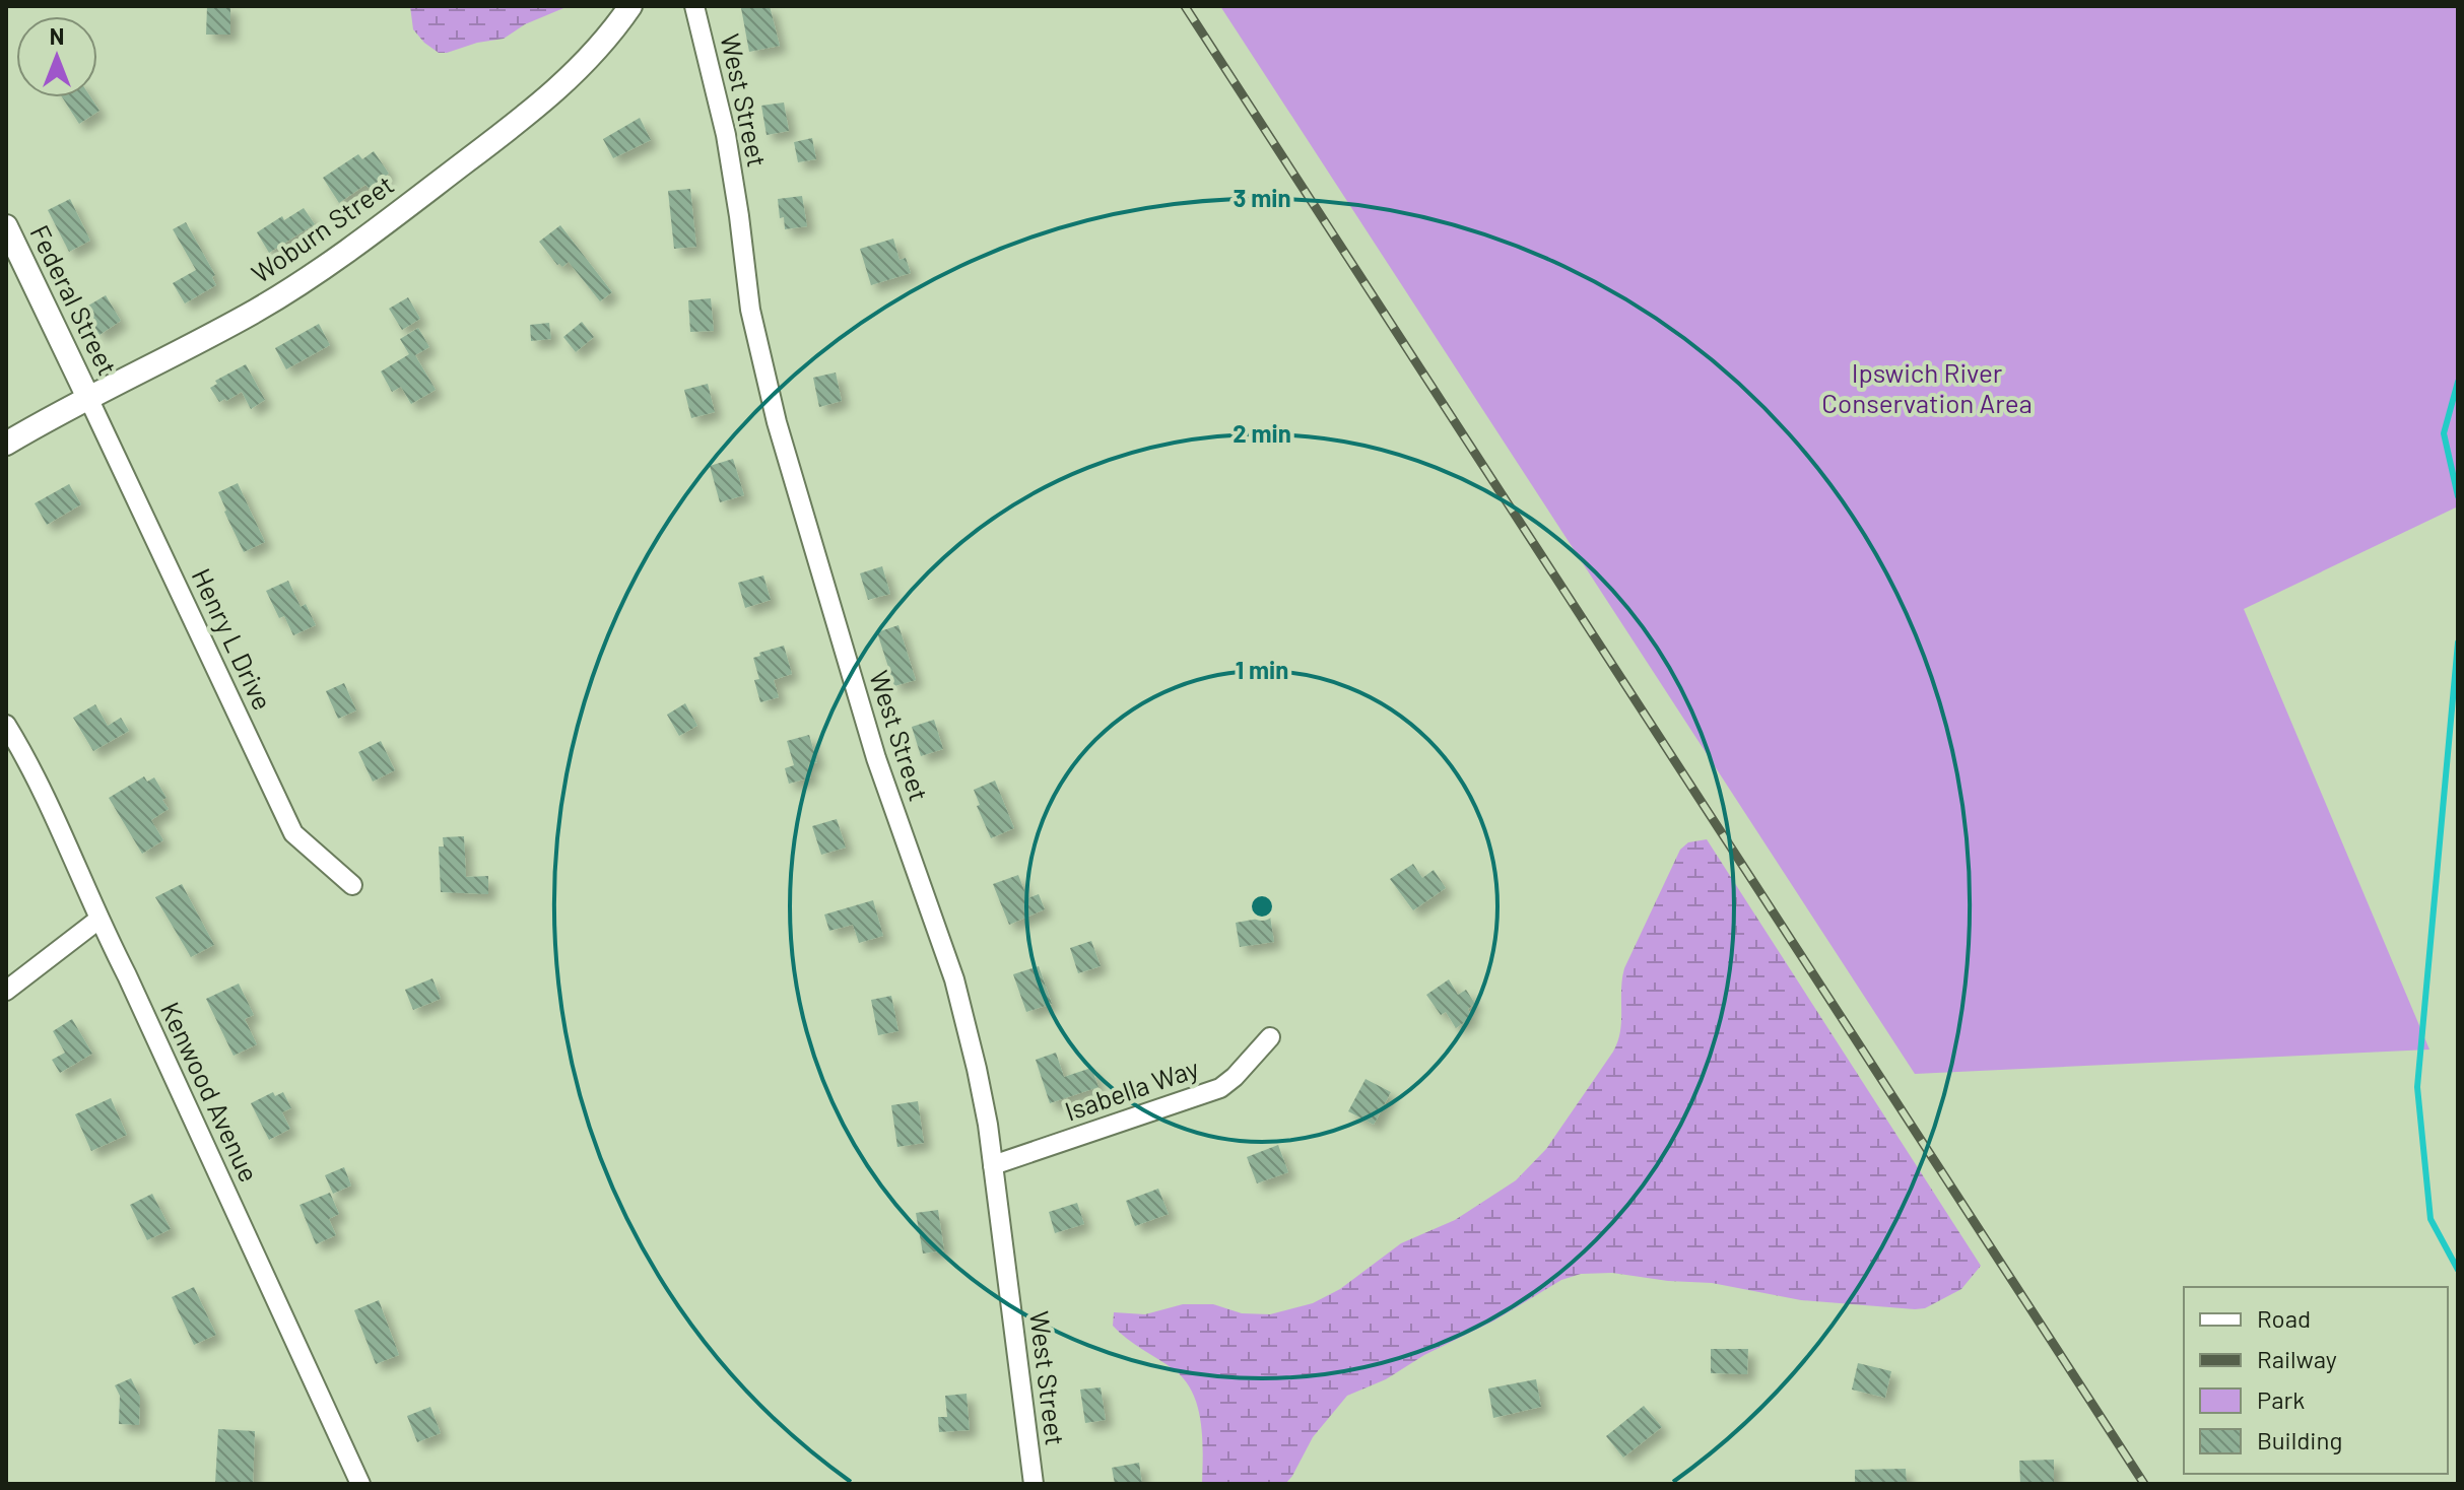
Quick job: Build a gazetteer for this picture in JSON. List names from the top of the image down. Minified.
{"streets":{"street":["West Street","Woburn Street","Federal Street","Henry L Drive","Isabella Way","Kenwood Avenue"]},"crossings":[["West Street","Isabella Way"],["Woburn Street","Federal Street"],["Woburn Street","Henry L Drive"],["Federal Street","Henry L Drive"]],"parks":["Ipswich River Conservation Area"],"legend":["Road","Railway","Park","Building"],"north":"top","rings":["3 min","2 min","1 min"]}
